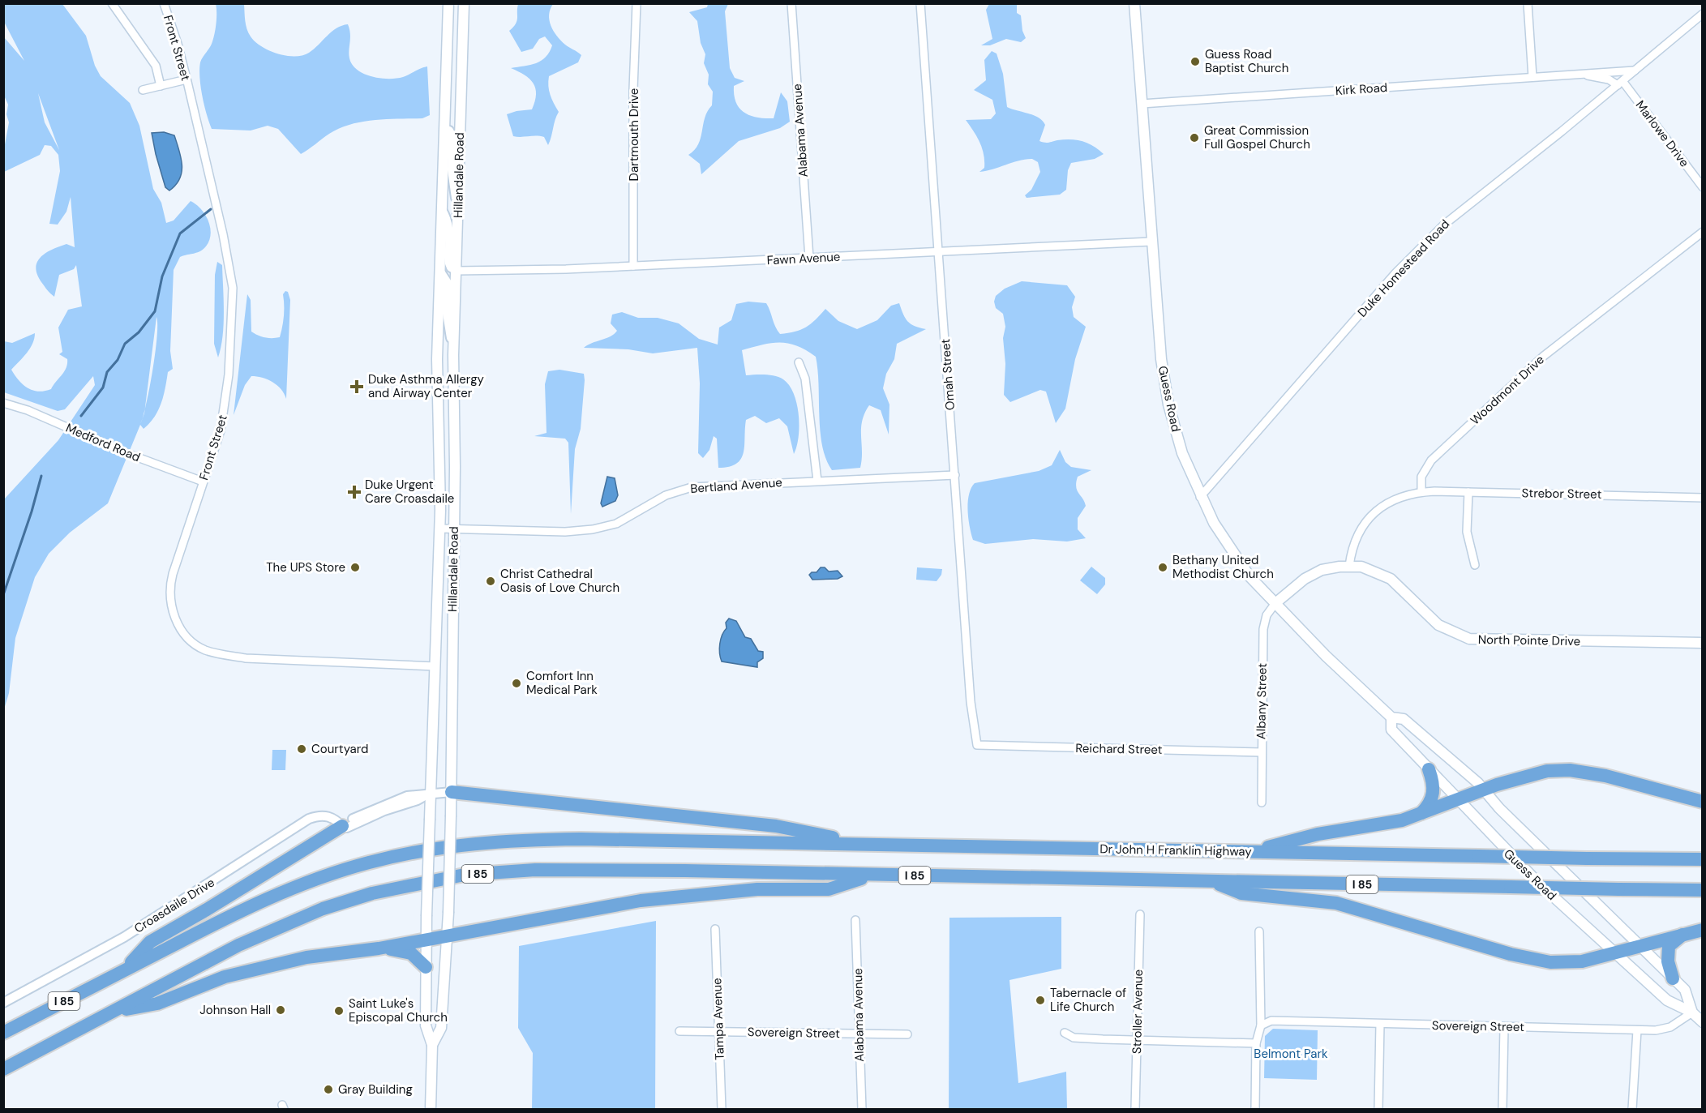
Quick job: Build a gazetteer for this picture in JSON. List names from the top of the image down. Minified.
{"streets":{"highway":["Dr John H Franklin Highway","I 85"],"main road":["Hillandale Road","Guess Road","North Pointe Drive"],"street":["Front Street","Kirk Road","Alabama Avenue","Marlowe Drive","Dartmouth Drive","Fawn Avenue","Duke Homestead Road","Omah Street","Woodmont Drive","Medford Road","Bertland Avenue","Strebor Street","Albany Street","Reichard Street","Croasdaile Drive","Stroller Avenue","Tampa Avenue","Sovereign Street"]},"crossings":[["Front Street","Hillandale Road"],["Front Street","Medford Road"],["Kirk Road","Marlowe Drive"],["Kirk Road","Duke Homestead Road"],["Kirk Road","Guess Road"],["Alabama Avenue","Fawn Avenue"],["Alabama Avenue","Sovereign Street"],["Marlowe Drive","Duke Homestead Road"],["Dartmouth Drive","Fawn Avenue"],["Hillandale Road","Fawn Avenue"],["Hillandale Road","Bertland Avenue"],["Fawn Avenue","Omah Street"],["Fawn Avenue","Guess Road"],["Duke Homestead Road","Guess Road"],["Omah Street","Bertland Avenue"],["Omah Street","Reichard Street"],["Woodmont Drive","Strebor Street"],["Guess Road","North Pointe Drive"],["Guess Road","Albany Street"],["Guess Road","Sovereign Street"],["North Pointe Drive","Albany Street"],["Albany Street","Reichard Street"],["Dr John H Franklin Highway","I 85"],["Tampa Avenue","Sovereign Street"]],"parks":["Belmont Park"],"places":{"other":["Guess Road Baptist Church","Great Commission Full Gospel Church","The UPS Store","Bethany United Methodist Church","Christ Cathedral Oasis of Love Church","Comfort Inn Medical Park","Courtyard","Tabernacle of Life Church","Johnson Hall","Saint Luke's Episcopal Church","Gray Building"],"health":["Duke Asthma Allergy and Airway Center","Duke Urgent Care Croasdaile"]}}
